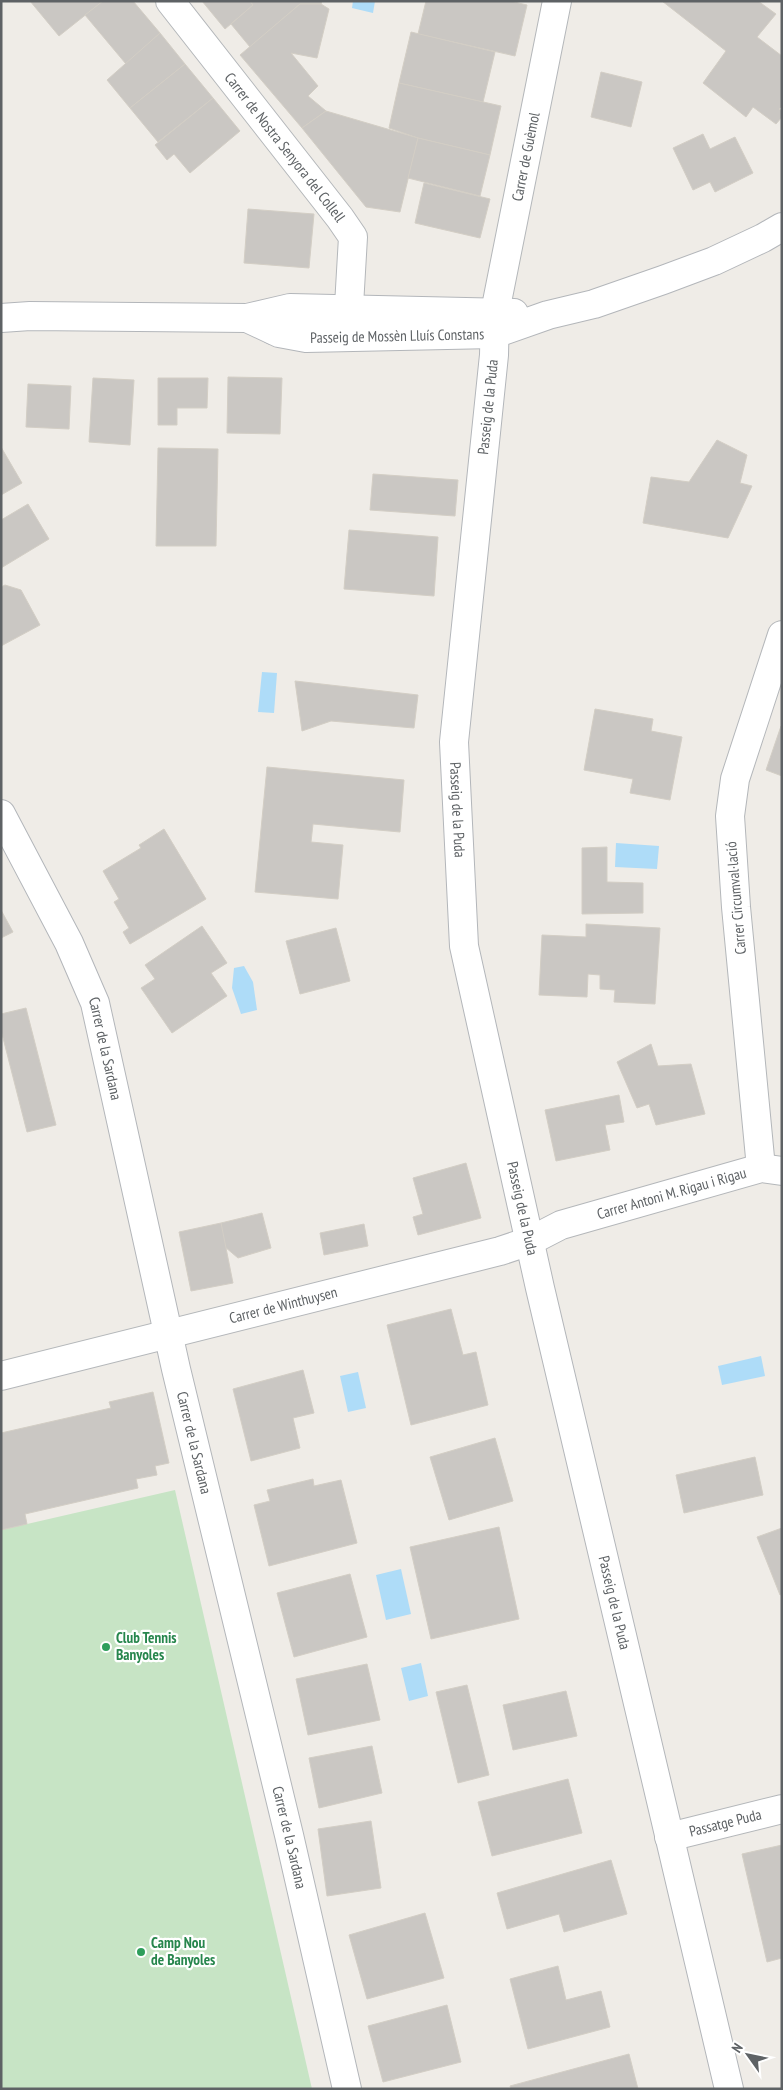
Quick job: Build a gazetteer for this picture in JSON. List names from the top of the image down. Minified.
{"streets":{"main road":["Carrer de Nostra Senyora del Collell","Carrer de Guèmol","Passeig de Mossèn Lluís Constans","Passeig de la Puda","Carrer Circumval·lació","Carrer de la Sardana","Carrer Antoni M. Rigau i Rigau","Carrer de Winthuysen","Passatge Puda"]},"crossings":[["Carrer de Nostra Senyora del Collell","Passeig de Mossèn Lluís Constans"],["Carrer de Guèmol","Passeig de Mossèn Lluís Constans"],["Carrer de Guèmol","Passeig de la Puda"],["Passeig de Mossèn Lluís Constans","Passeig de la Puda"],["Passeig de la Puda","Carrer de Winthuysen"],["Passeig de la Puda","Passatge Puda"],["Carrer Circumval·lació","Carrer Antoni M. Rigau i Rigau"],["Carrer de la Sardana","Carrer de Winthuysen"],["Carrer Antoni M. Rigau i Rigau","Carrer de Winthuysen"]],"places":["Club Tennis Banyoles","Camp Nou de Banyoles"],"north":"top left"}
